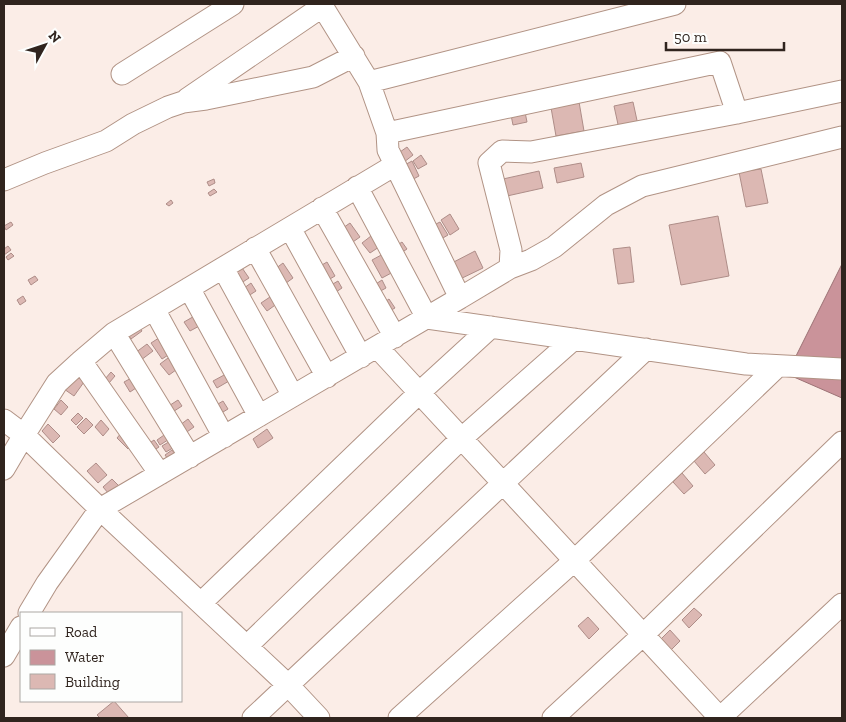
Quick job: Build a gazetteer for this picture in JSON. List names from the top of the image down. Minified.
{"legend":["Road","Water","Building"],"scale_bar":"50 m","north":"top right"}
